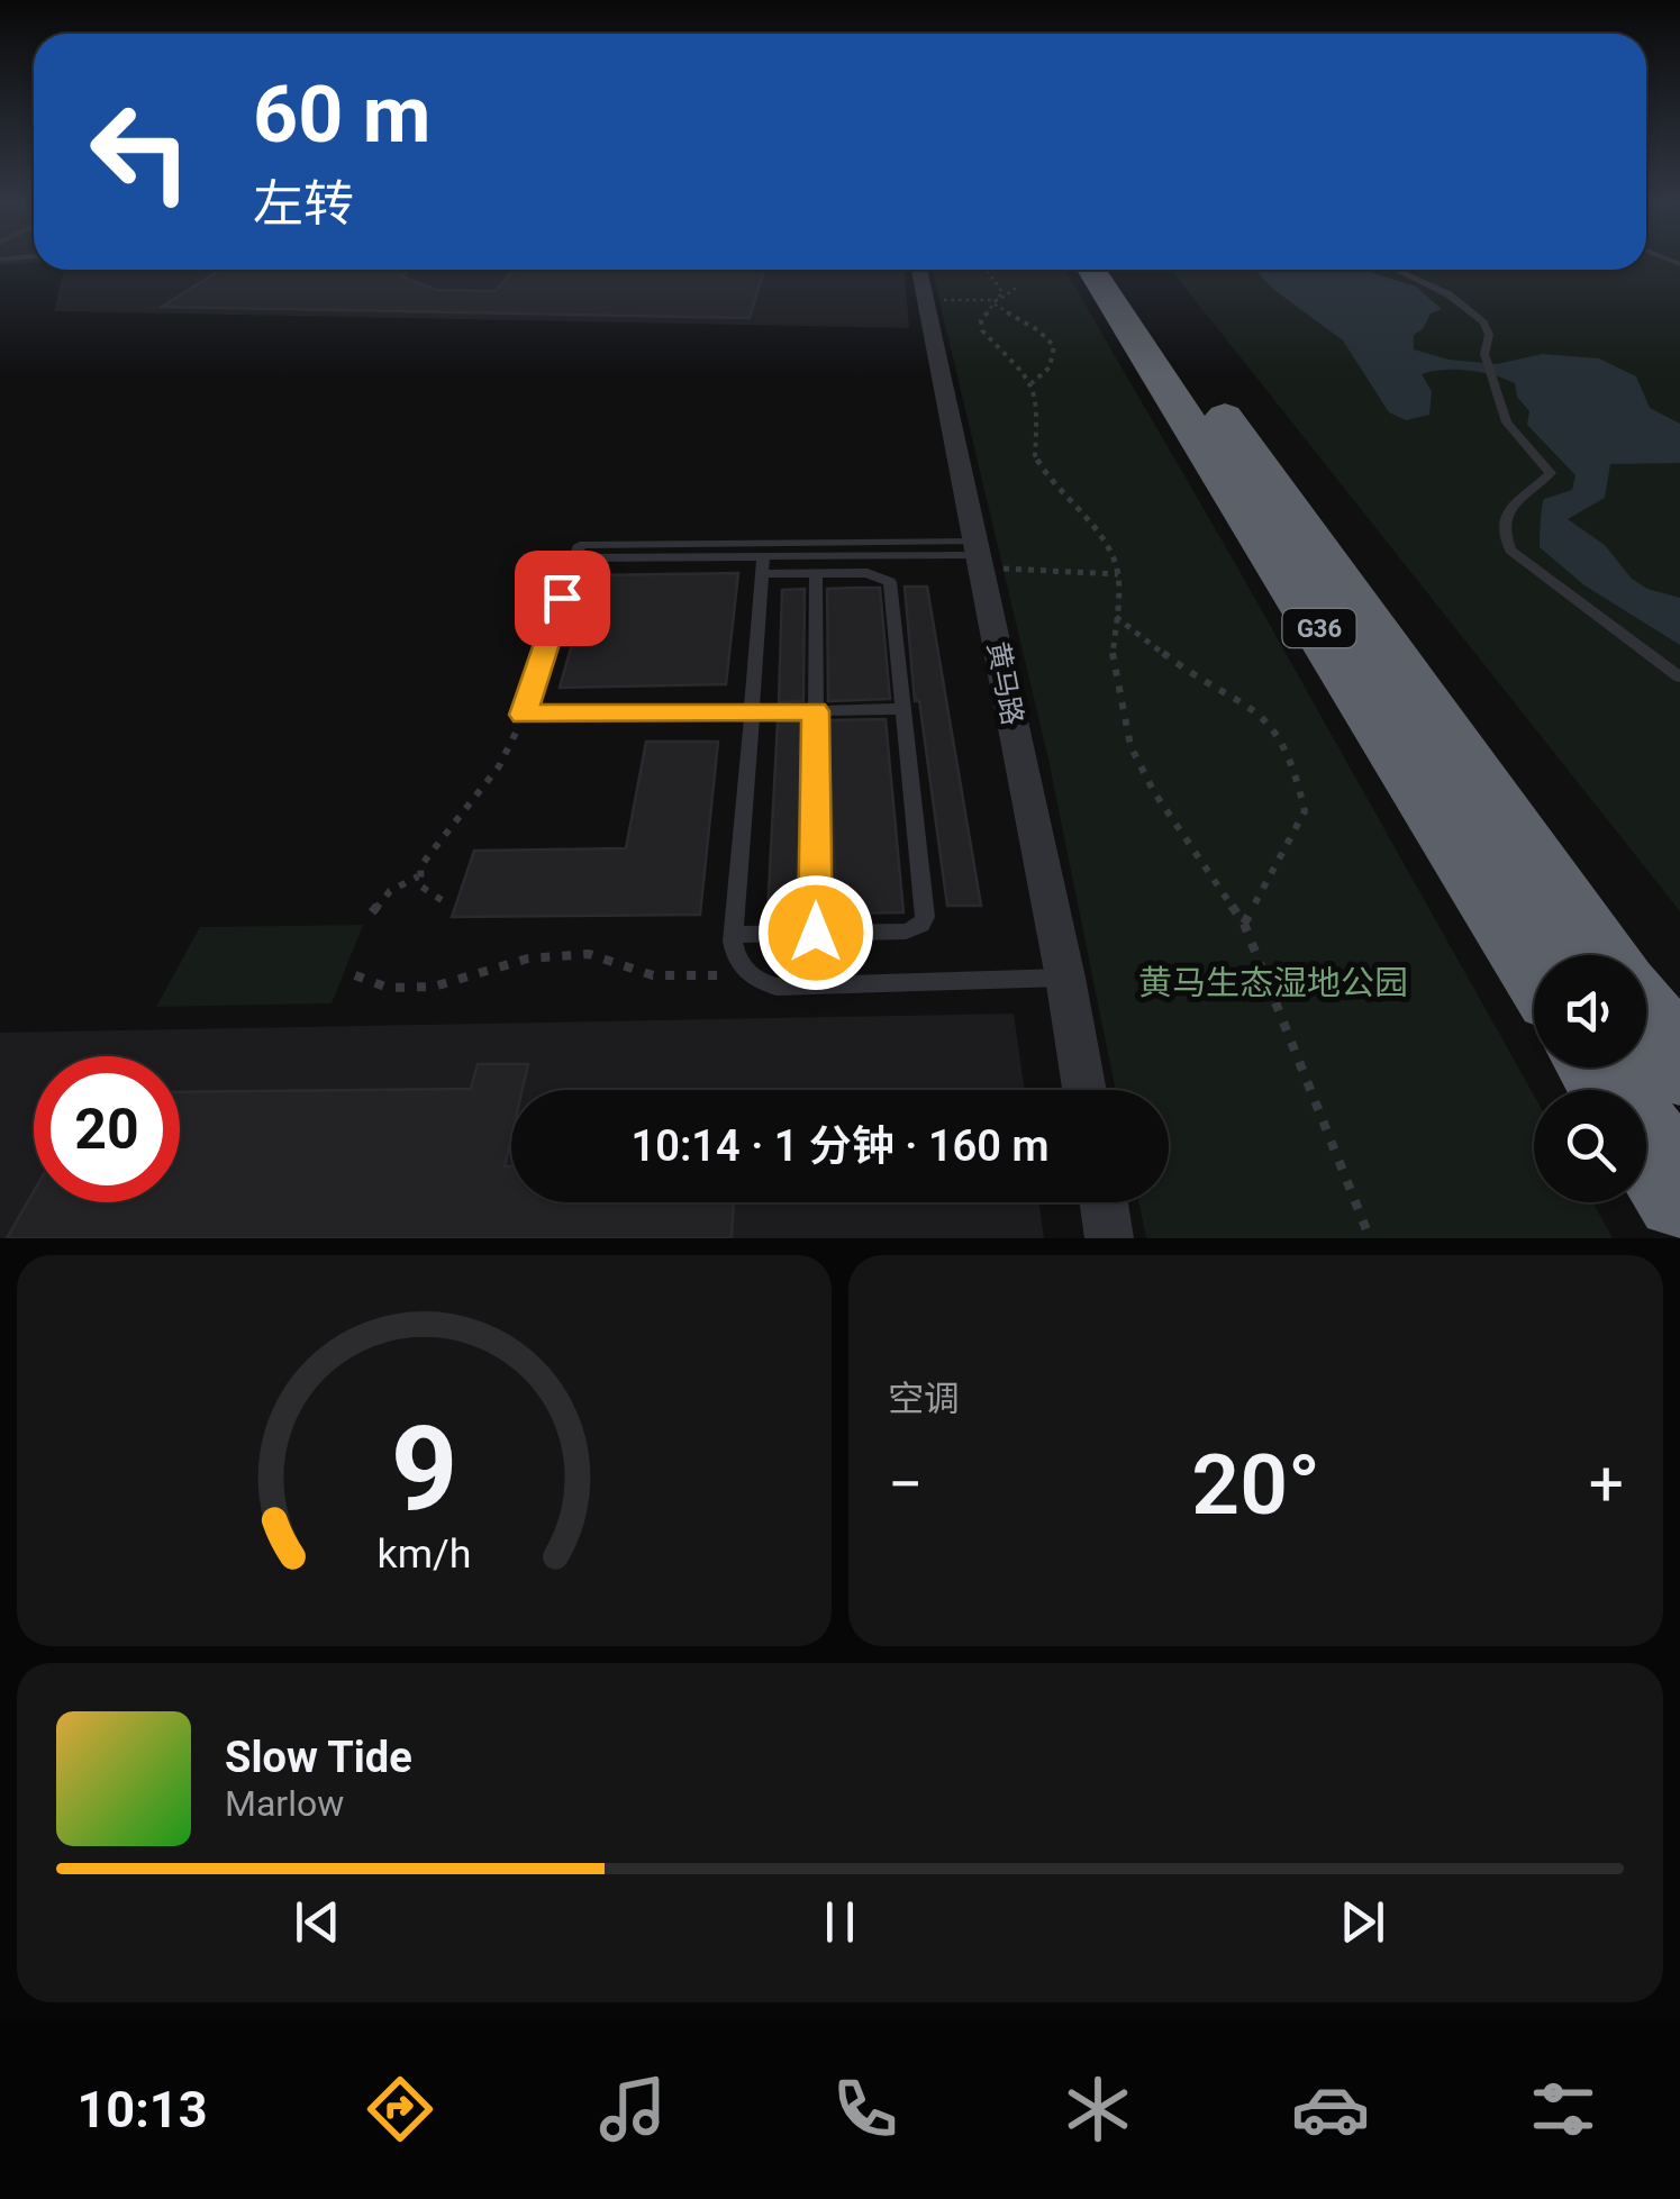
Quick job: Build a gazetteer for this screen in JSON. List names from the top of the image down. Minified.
{"streets":{"highway":["G36"],"street":["黄马路"]},"parks":["黄马生态湿地公园"],"page":{"turn":["60 m","左转"],"limit":"20","trip":"10:14 · 1 分钟 · 160 m","tile":"空调","heat":["−","20°","+"],"song":["Slow Tide","Marlow"],"tabs":"10:13","gauge":["9","km/h"]}}
